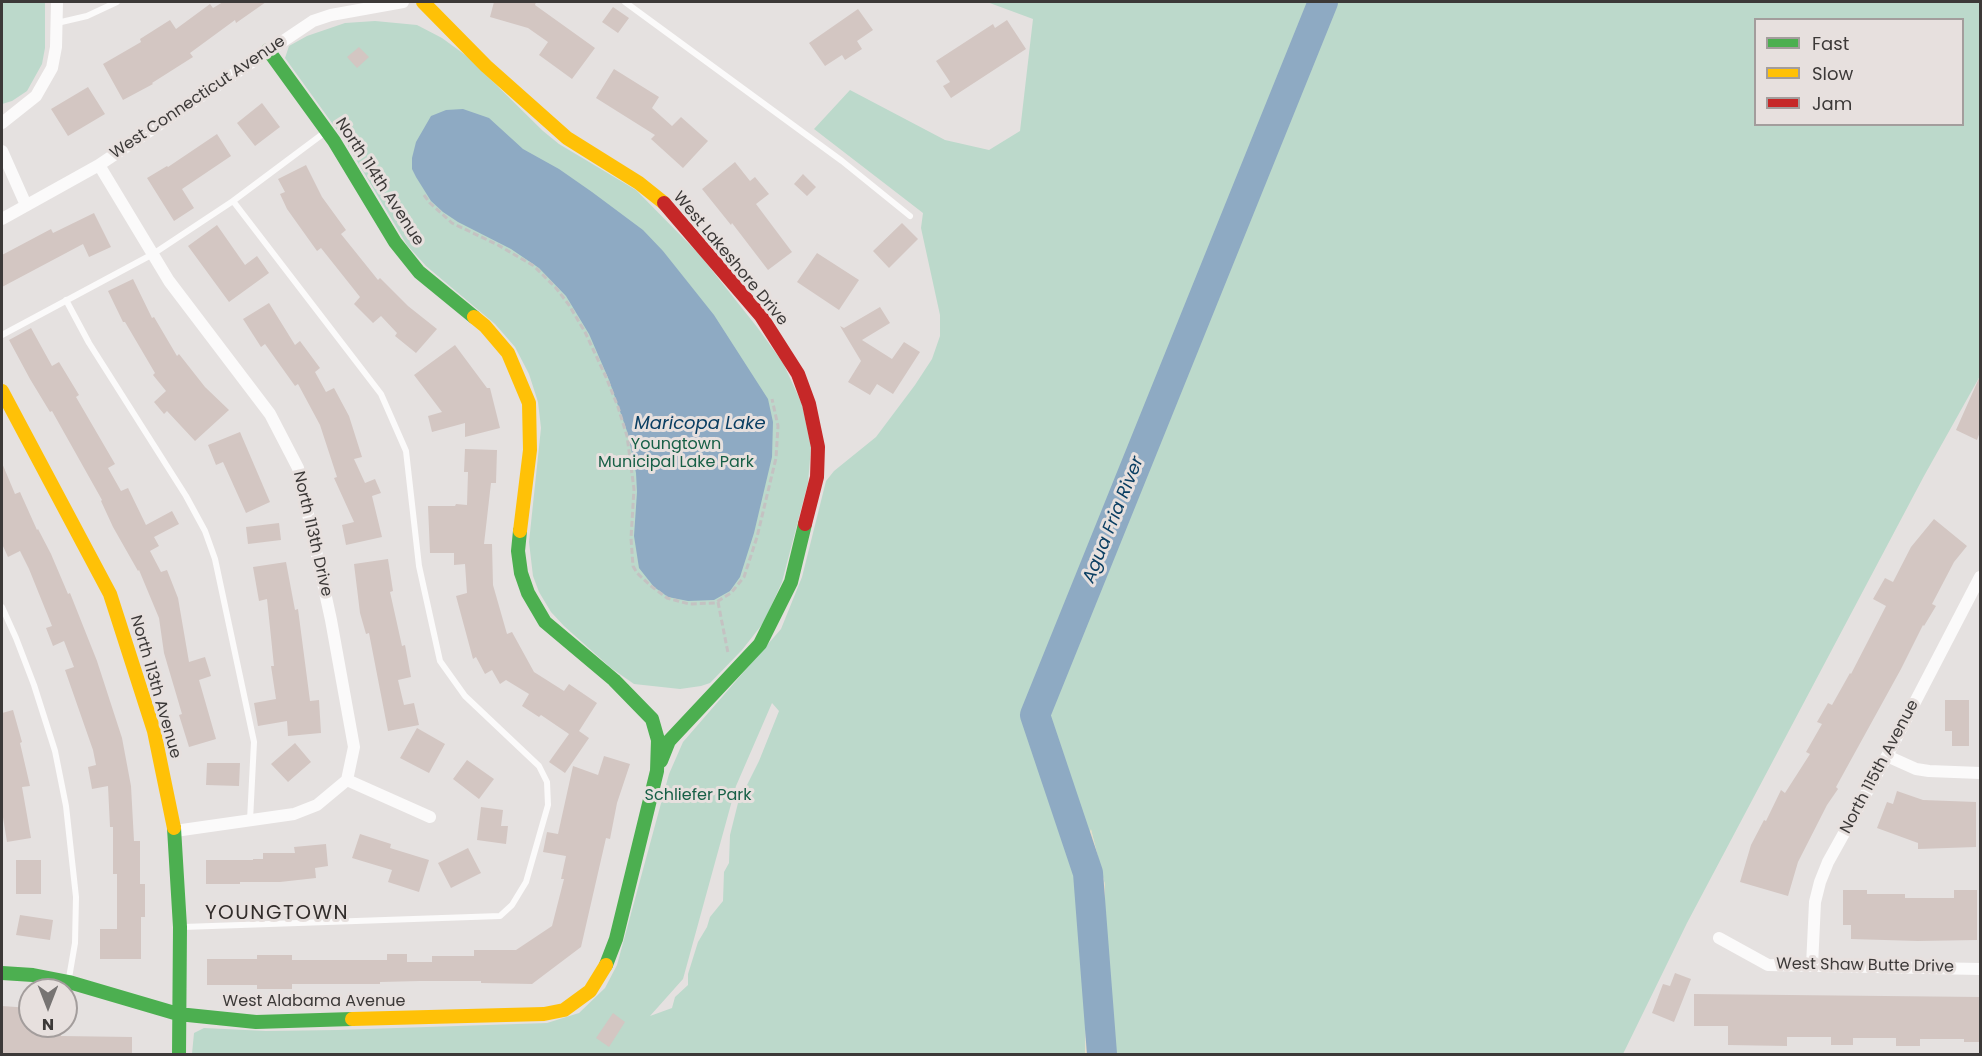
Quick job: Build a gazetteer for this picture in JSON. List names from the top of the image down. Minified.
{"streets":{"street":["West Connecticut Avenue","North 114th Avenue","West Lakeshore Drive","North 113th Drive","North 113th Avenue","North 115th Avenue","West Shaw Butte Drive","West Alabama Avenue"]},"crossings":[["West Connecticut Avenue","North 114th Avenue"],["West Connecticut Avenue","North 113th Drive"],["North 114th Avenue","West Lakeshore Drive"],["North 114th Avenue","West Alabama Avenue"],["North 113th Avenue","West Alabama Avenue"],["North 115th Avenue","West Shaw Butte Drive"]],"districts":["YOUNGTOWN"],"water":["Maricopa Lake","Agua Fria River"],"parks":["Youngtown Municipal Lake Park","Schliefer Park"],"legend":["Fast","Slow","Jam"],"north":"bottom"}
